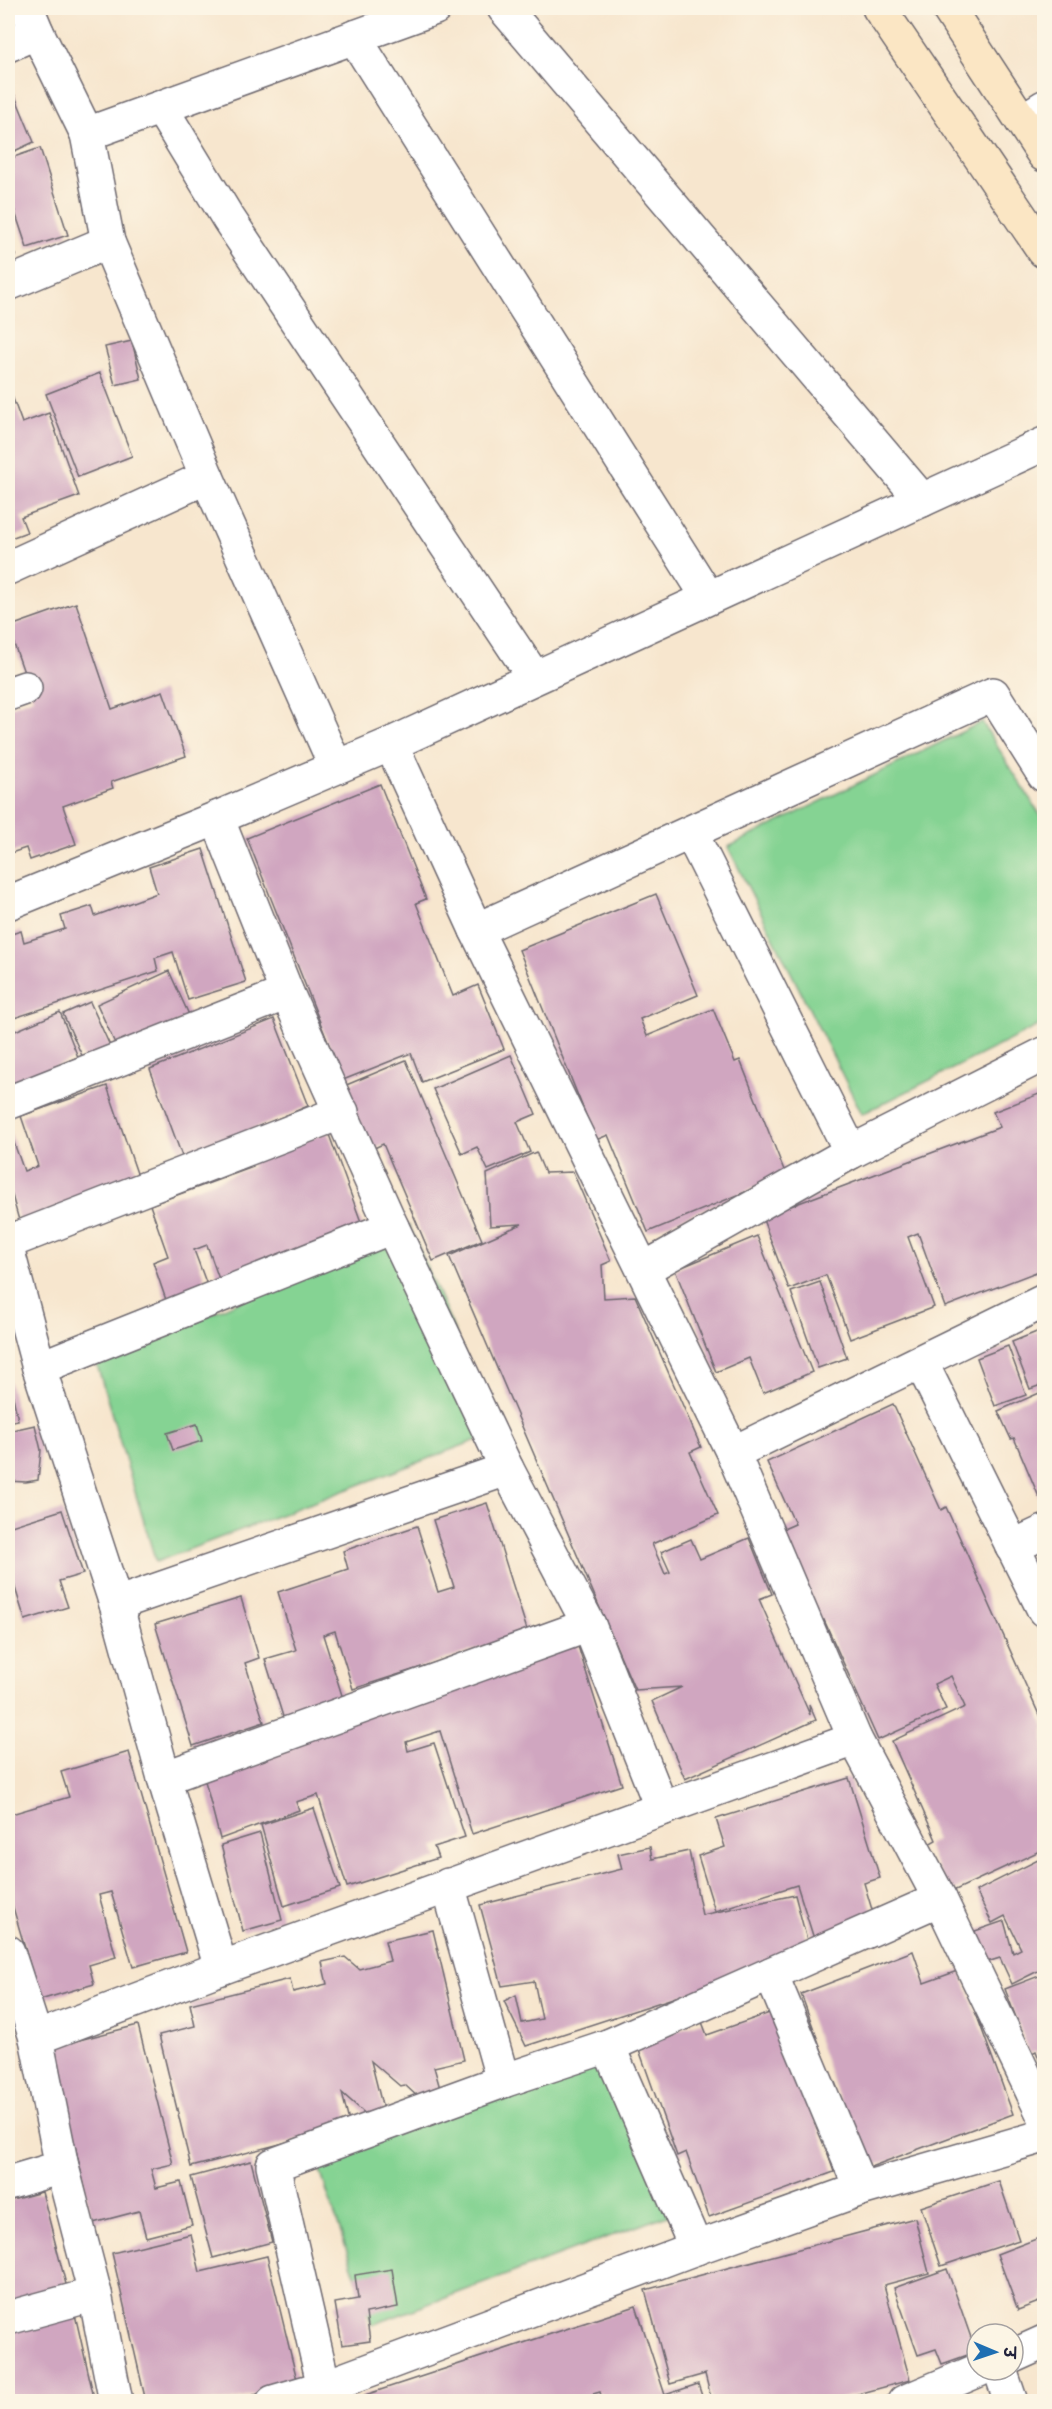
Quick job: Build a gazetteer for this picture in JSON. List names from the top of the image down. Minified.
{"north":"right"}
